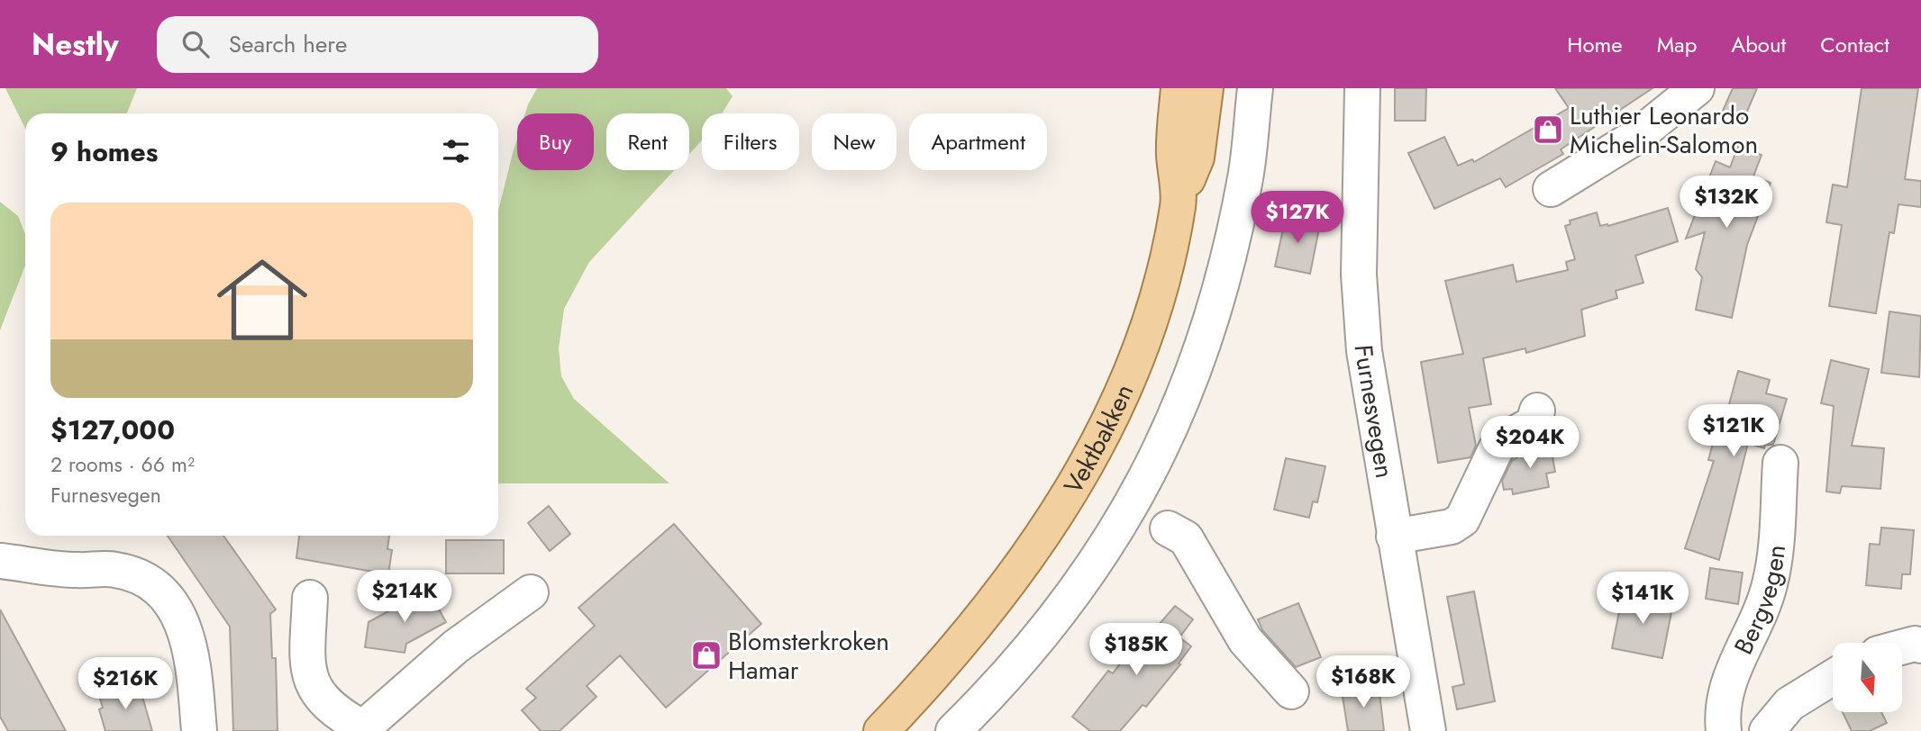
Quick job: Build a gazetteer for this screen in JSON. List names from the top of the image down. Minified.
{"streets":{"main road":["Vektbakken"],"street":["Furnesvegen","Bergvegen"]},"places":{"shop":["Luthier Leonardo Michelin-Salomon","Blomsterkroken Hamar"]},"north":"bottom","page":{"header":"Nestly","search":"Search here","nav":["Home","Map","About","Contact"],"chip":["Buy","Rent","Filters","New","Apartment"],"heading":"9 homes","price":["$132K","$127K","$121K","$204K","$214K","$141K","$185K","$168K","$216K"],"list":[{"name":"$127,000","note":"2 rooms · 66 m² · Furnesvegen"}]}}
